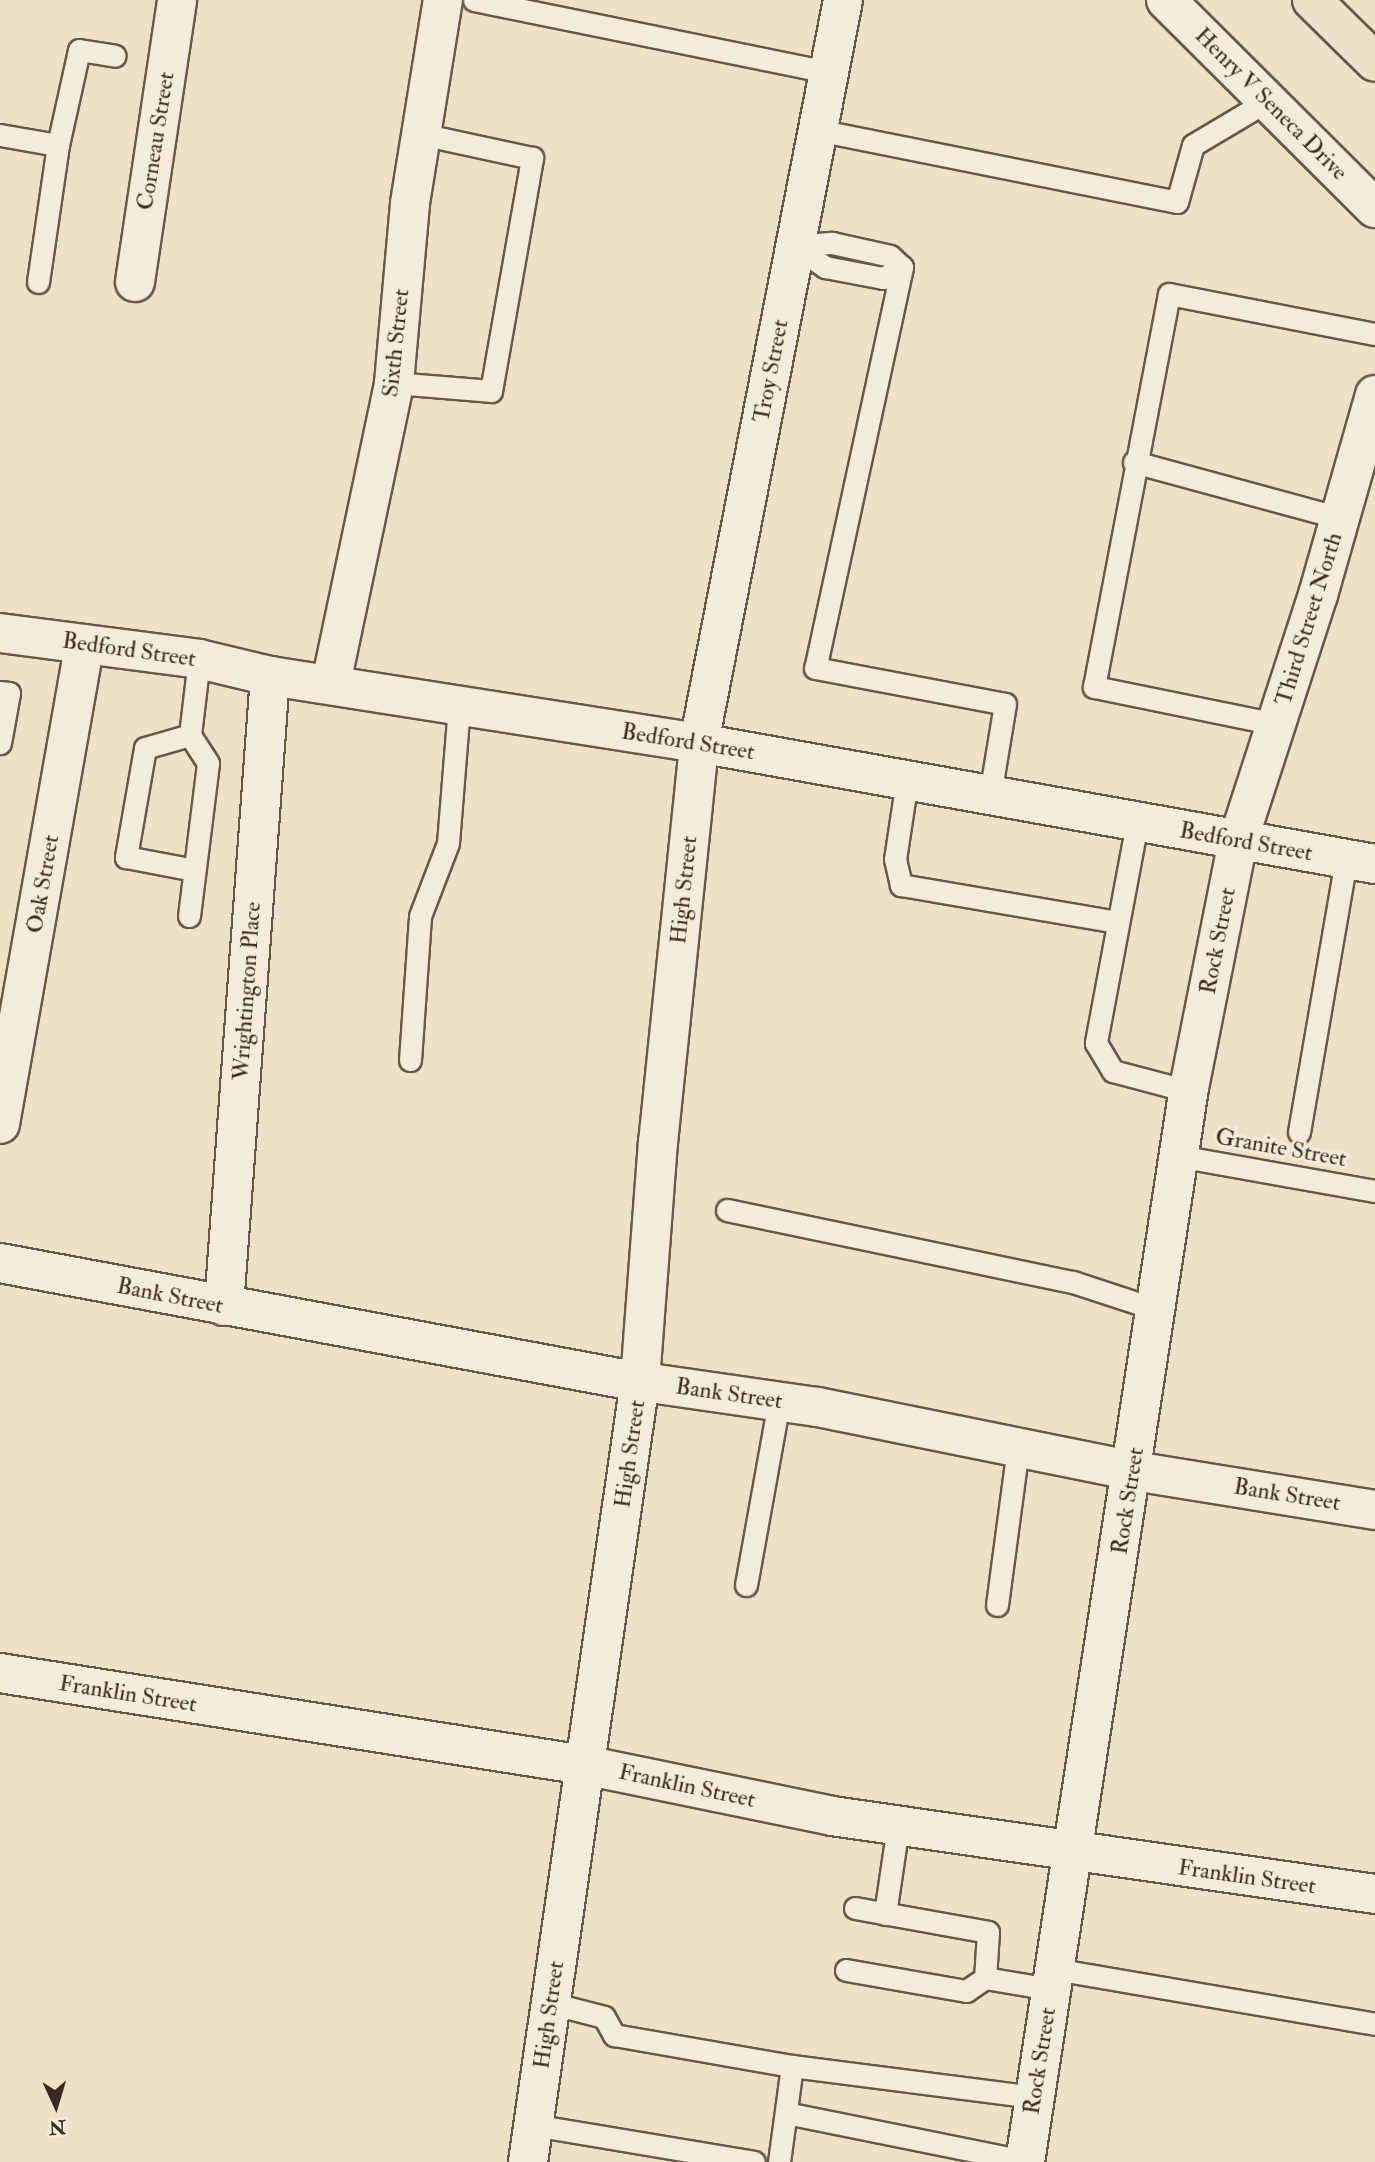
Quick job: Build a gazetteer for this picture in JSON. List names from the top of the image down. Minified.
{"streets":{"street":["Henry V Seneca Drive","Corneau Street","Sixth Street","Troy Street","Third Street North","Bedford Street","Oak Street","High Street","Rock Street","Wrightington Place","Bank Street","Franklin Street"],"lane":["Granite Street"]},"crossings":[["Sixth Street","Bedford Street"],["Troy Street","Bedford Street"],["Troy Street","High Street"],["Third Street North","Bedford Street"],["Third Street North","Rock Street"],["Bedford Street","Oak Street"],["Bedford Street","High Street"],["Bedford Street","Rock Street"],["Bedford Street","Wrightington Place"],["High Street","Bank Street"],["High Street","Franklin Street"],["Rock Street","Granite Street"],["Rock Street","Bank Street"],["Rock Street","Franklin Street"],["Wrightington Place","Bank Street"]],"north":"bottom"}
